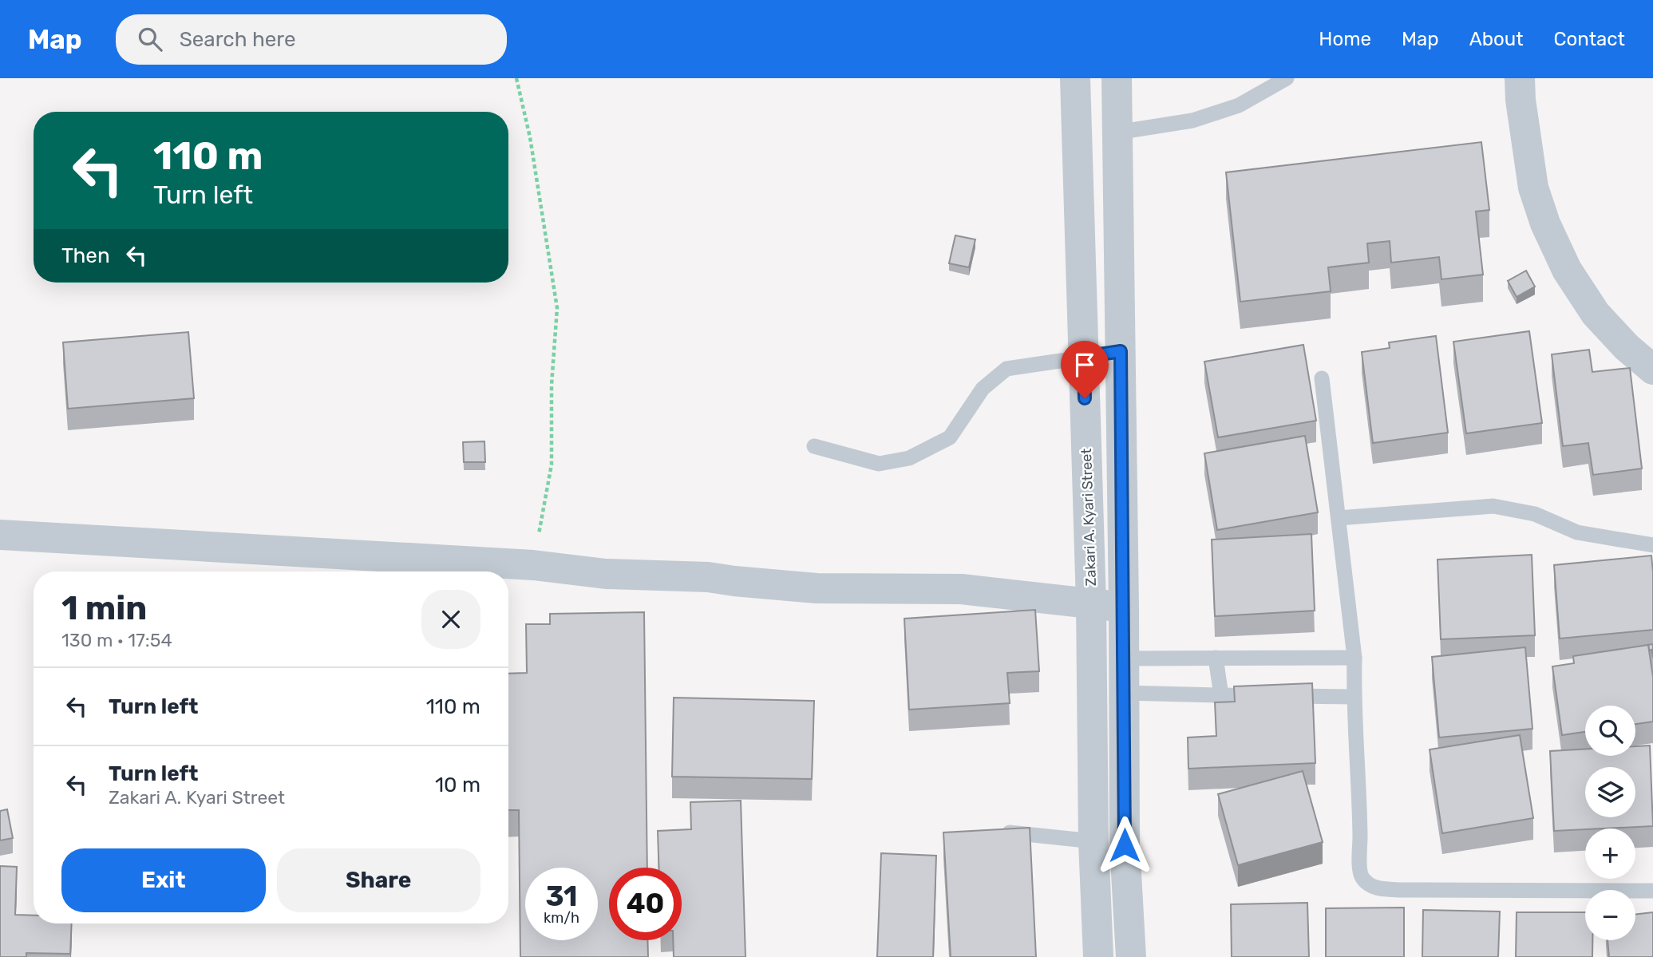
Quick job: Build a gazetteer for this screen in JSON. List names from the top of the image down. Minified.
{"streets":{"street":["Zakari A. Kyari Street"]},"page":{"header":"Map","search":"Search here","nav":["Home","Map","About","Contact"],"turn":["110 m","Turn left"],"then":"Then","heading":["1 min","130 m · 17:54"],"list":[{"name":"Turn left","value":"110 m"},{"name":"Turn left","note":"Zakari A. Kyari Street","value":"10 m"}],"map_buttons":["+","−"],"buttons":["Exit","Share"],"speed":"31 km/h","limit":"40"}}
